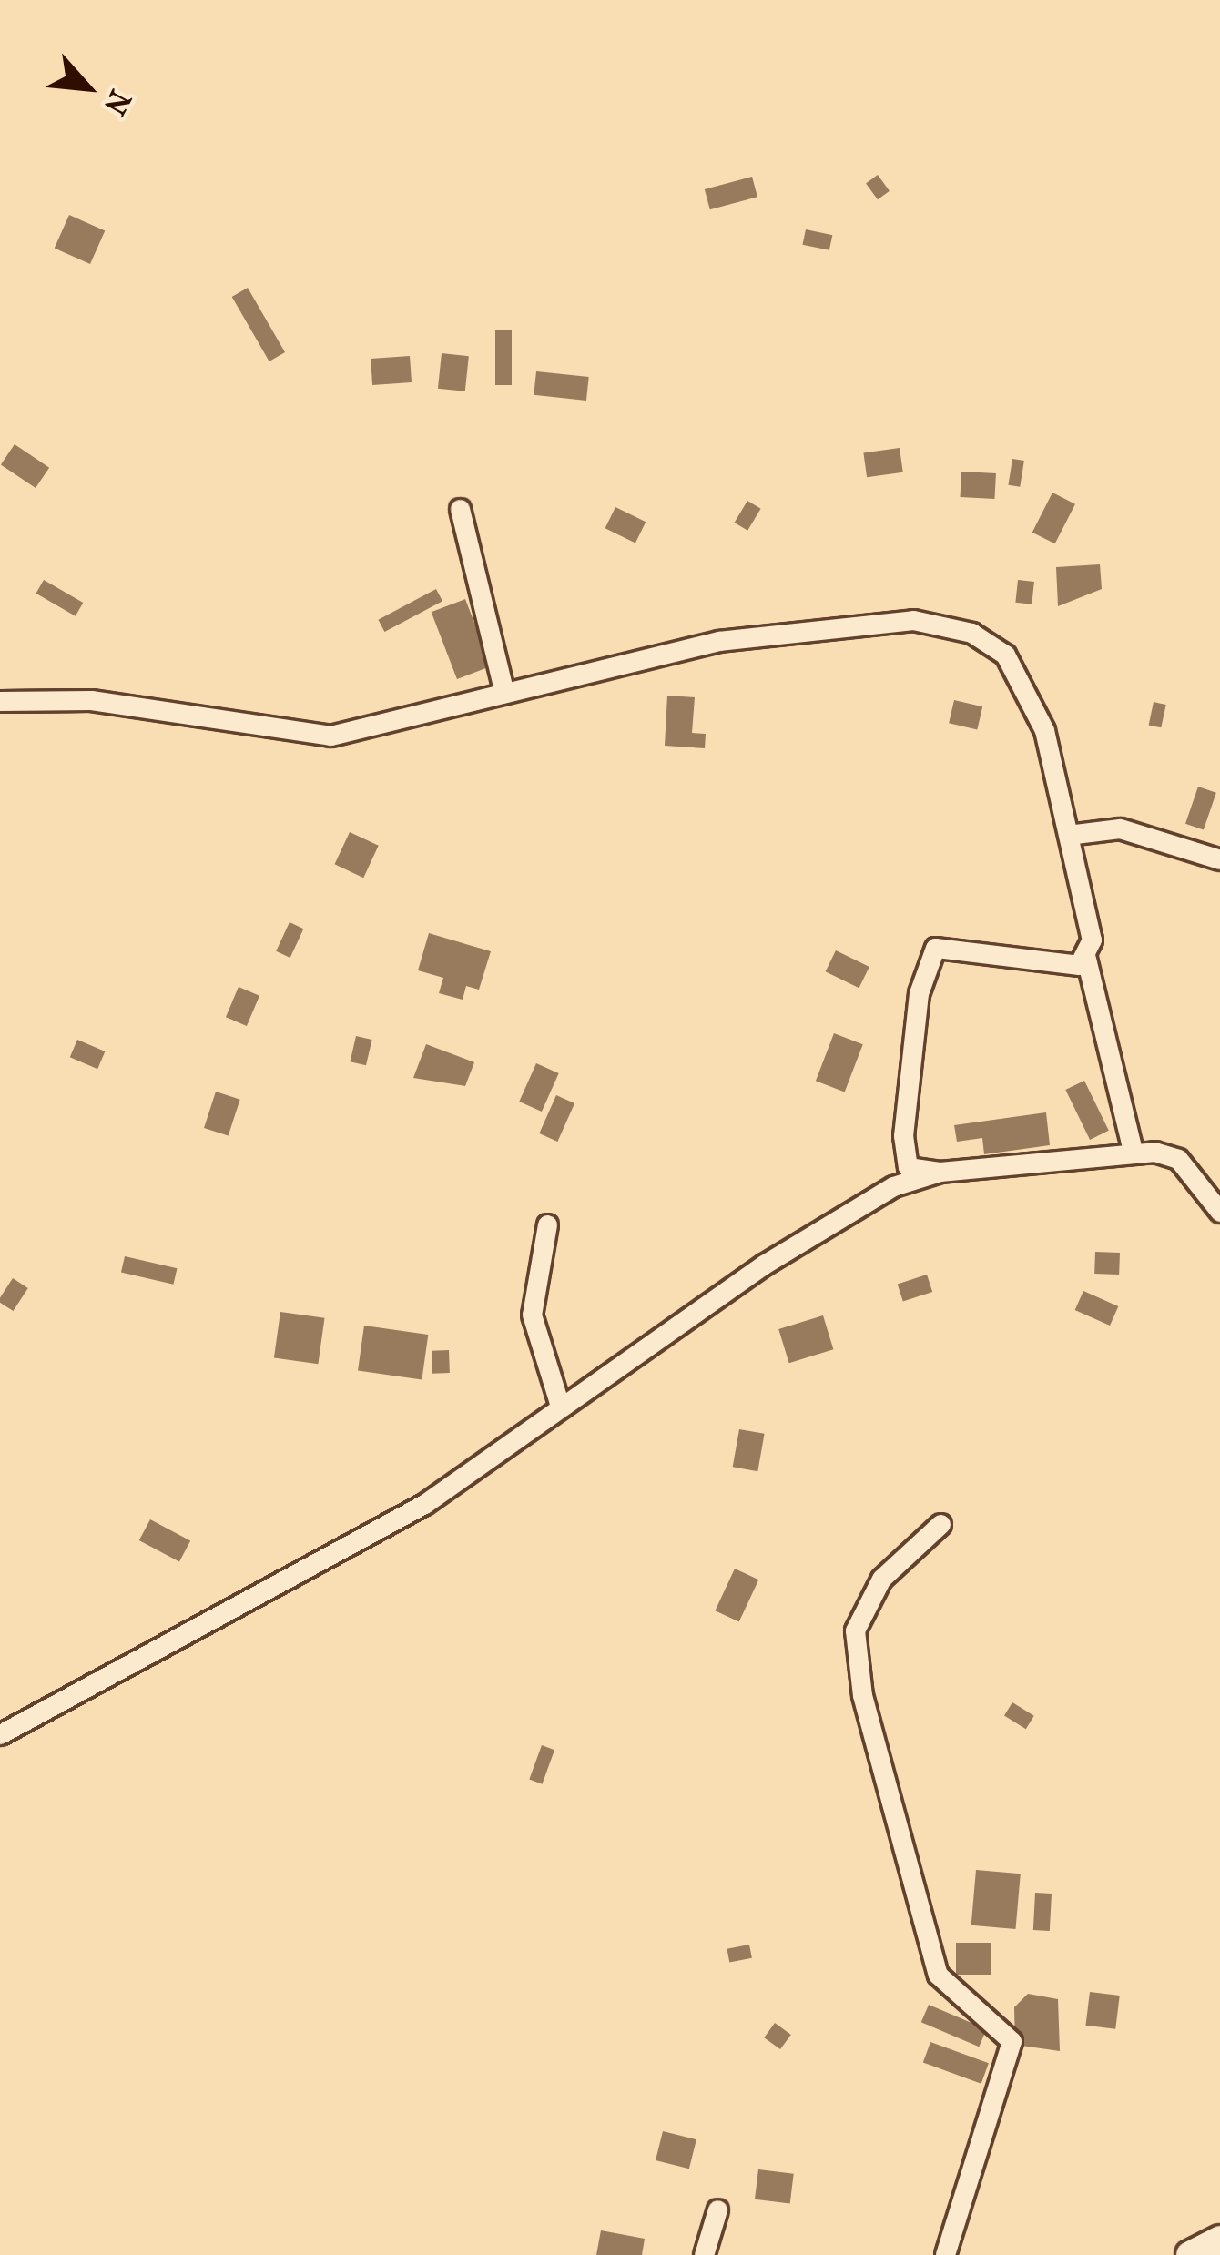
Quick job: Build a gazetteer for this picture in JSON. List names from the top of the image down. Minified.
{"north":"bottom right"}
